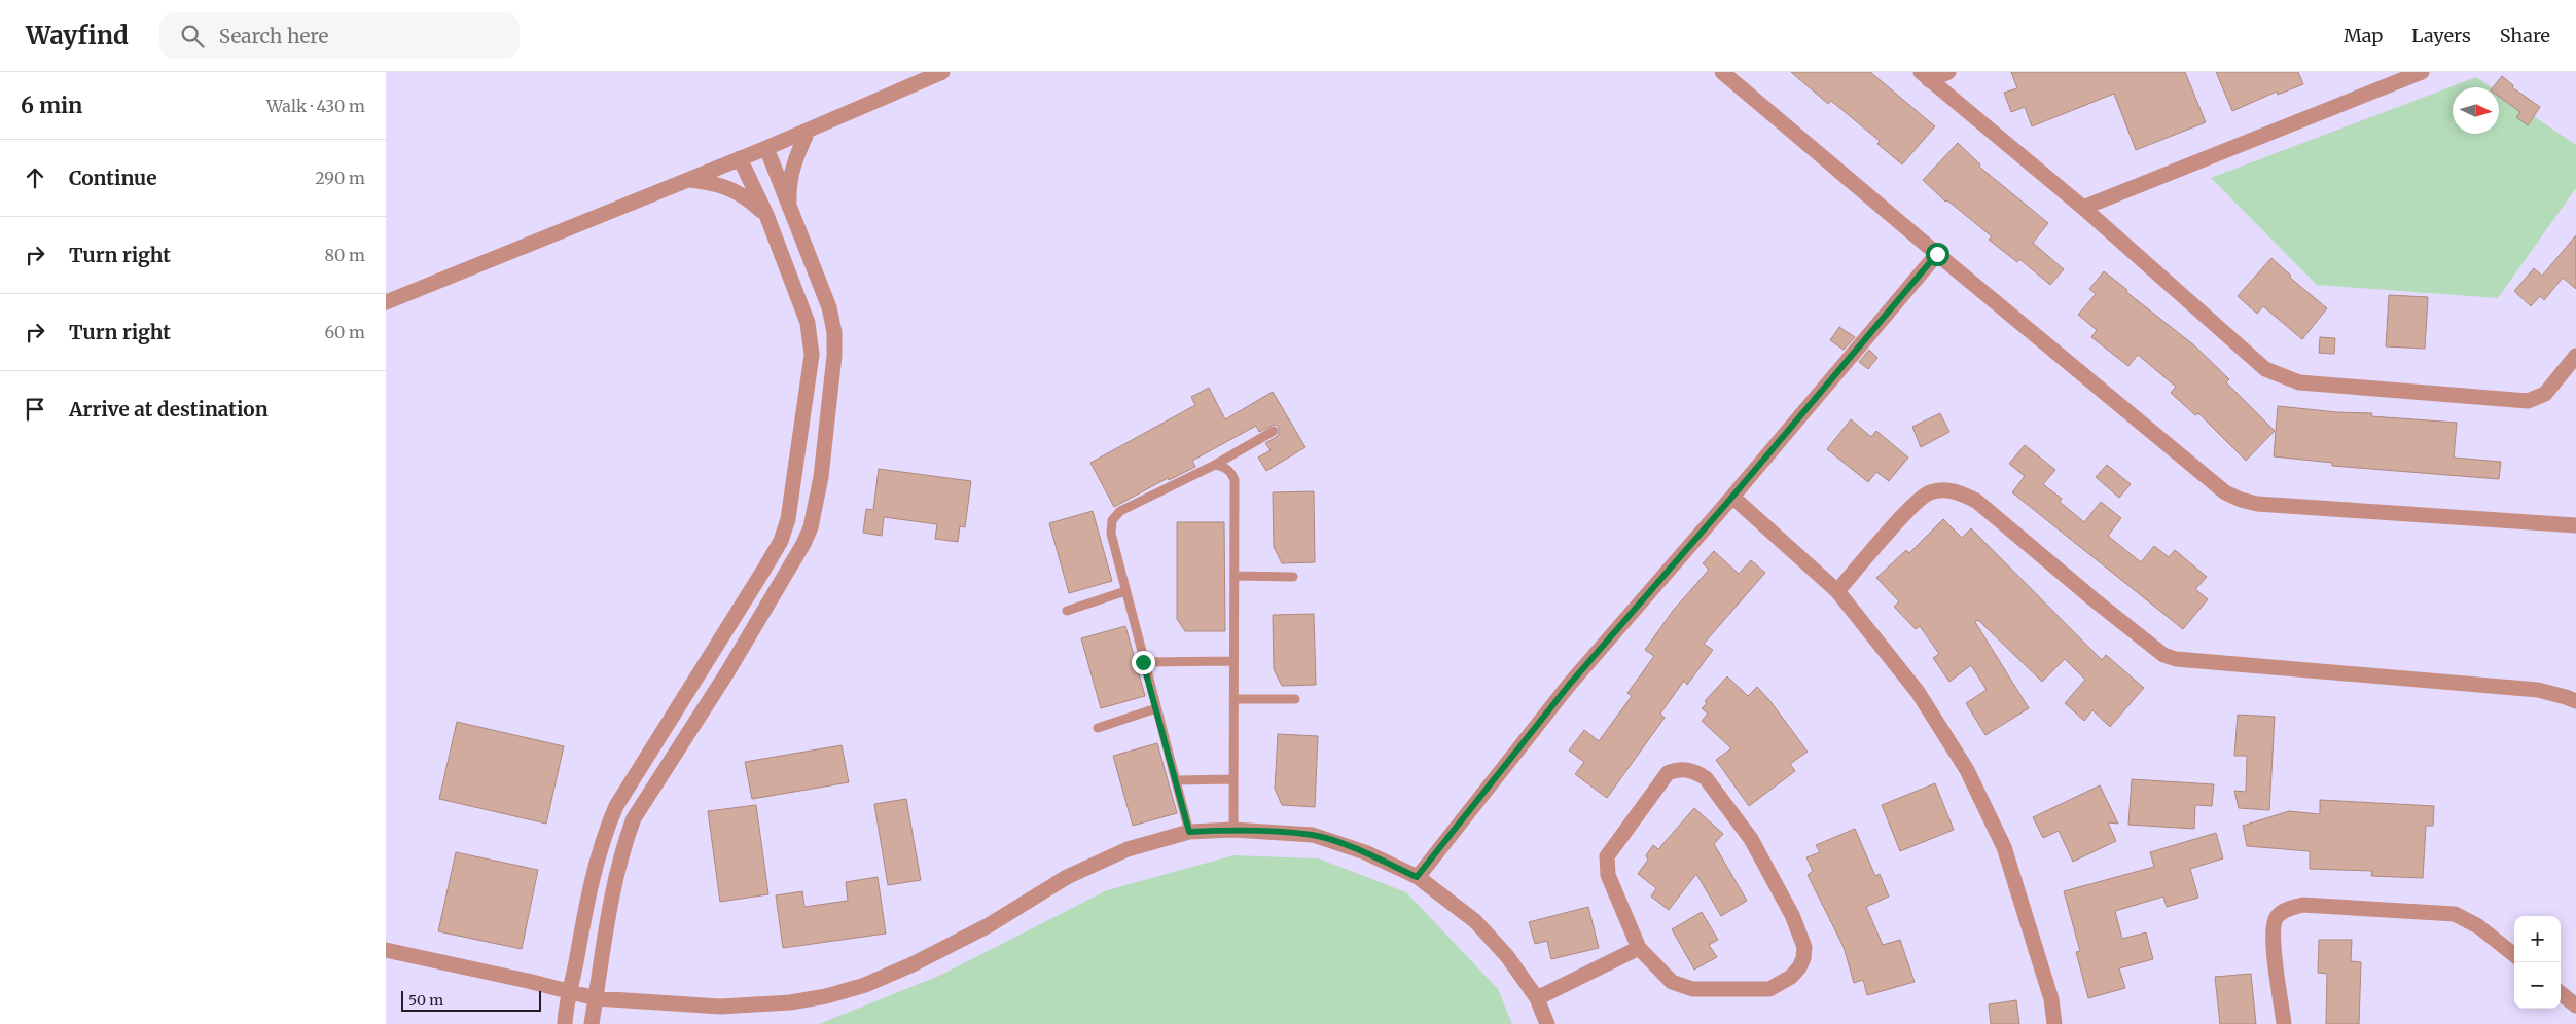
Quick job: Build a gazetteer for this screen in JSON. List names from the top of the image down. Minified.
{"scale_bar":"50 m","north":"right","page":{"header":"Wayfind","search":"Search here","nav":["Map","Layers","Share"],"heading":["6 min","Walk · 430 m"],"list":[["Continue","290 m"],["Turn right","80 m"],["Turn right","60 m"],"Arrive at destination"],"map_buttons":["+","−"],"scale":"50 m"}}
